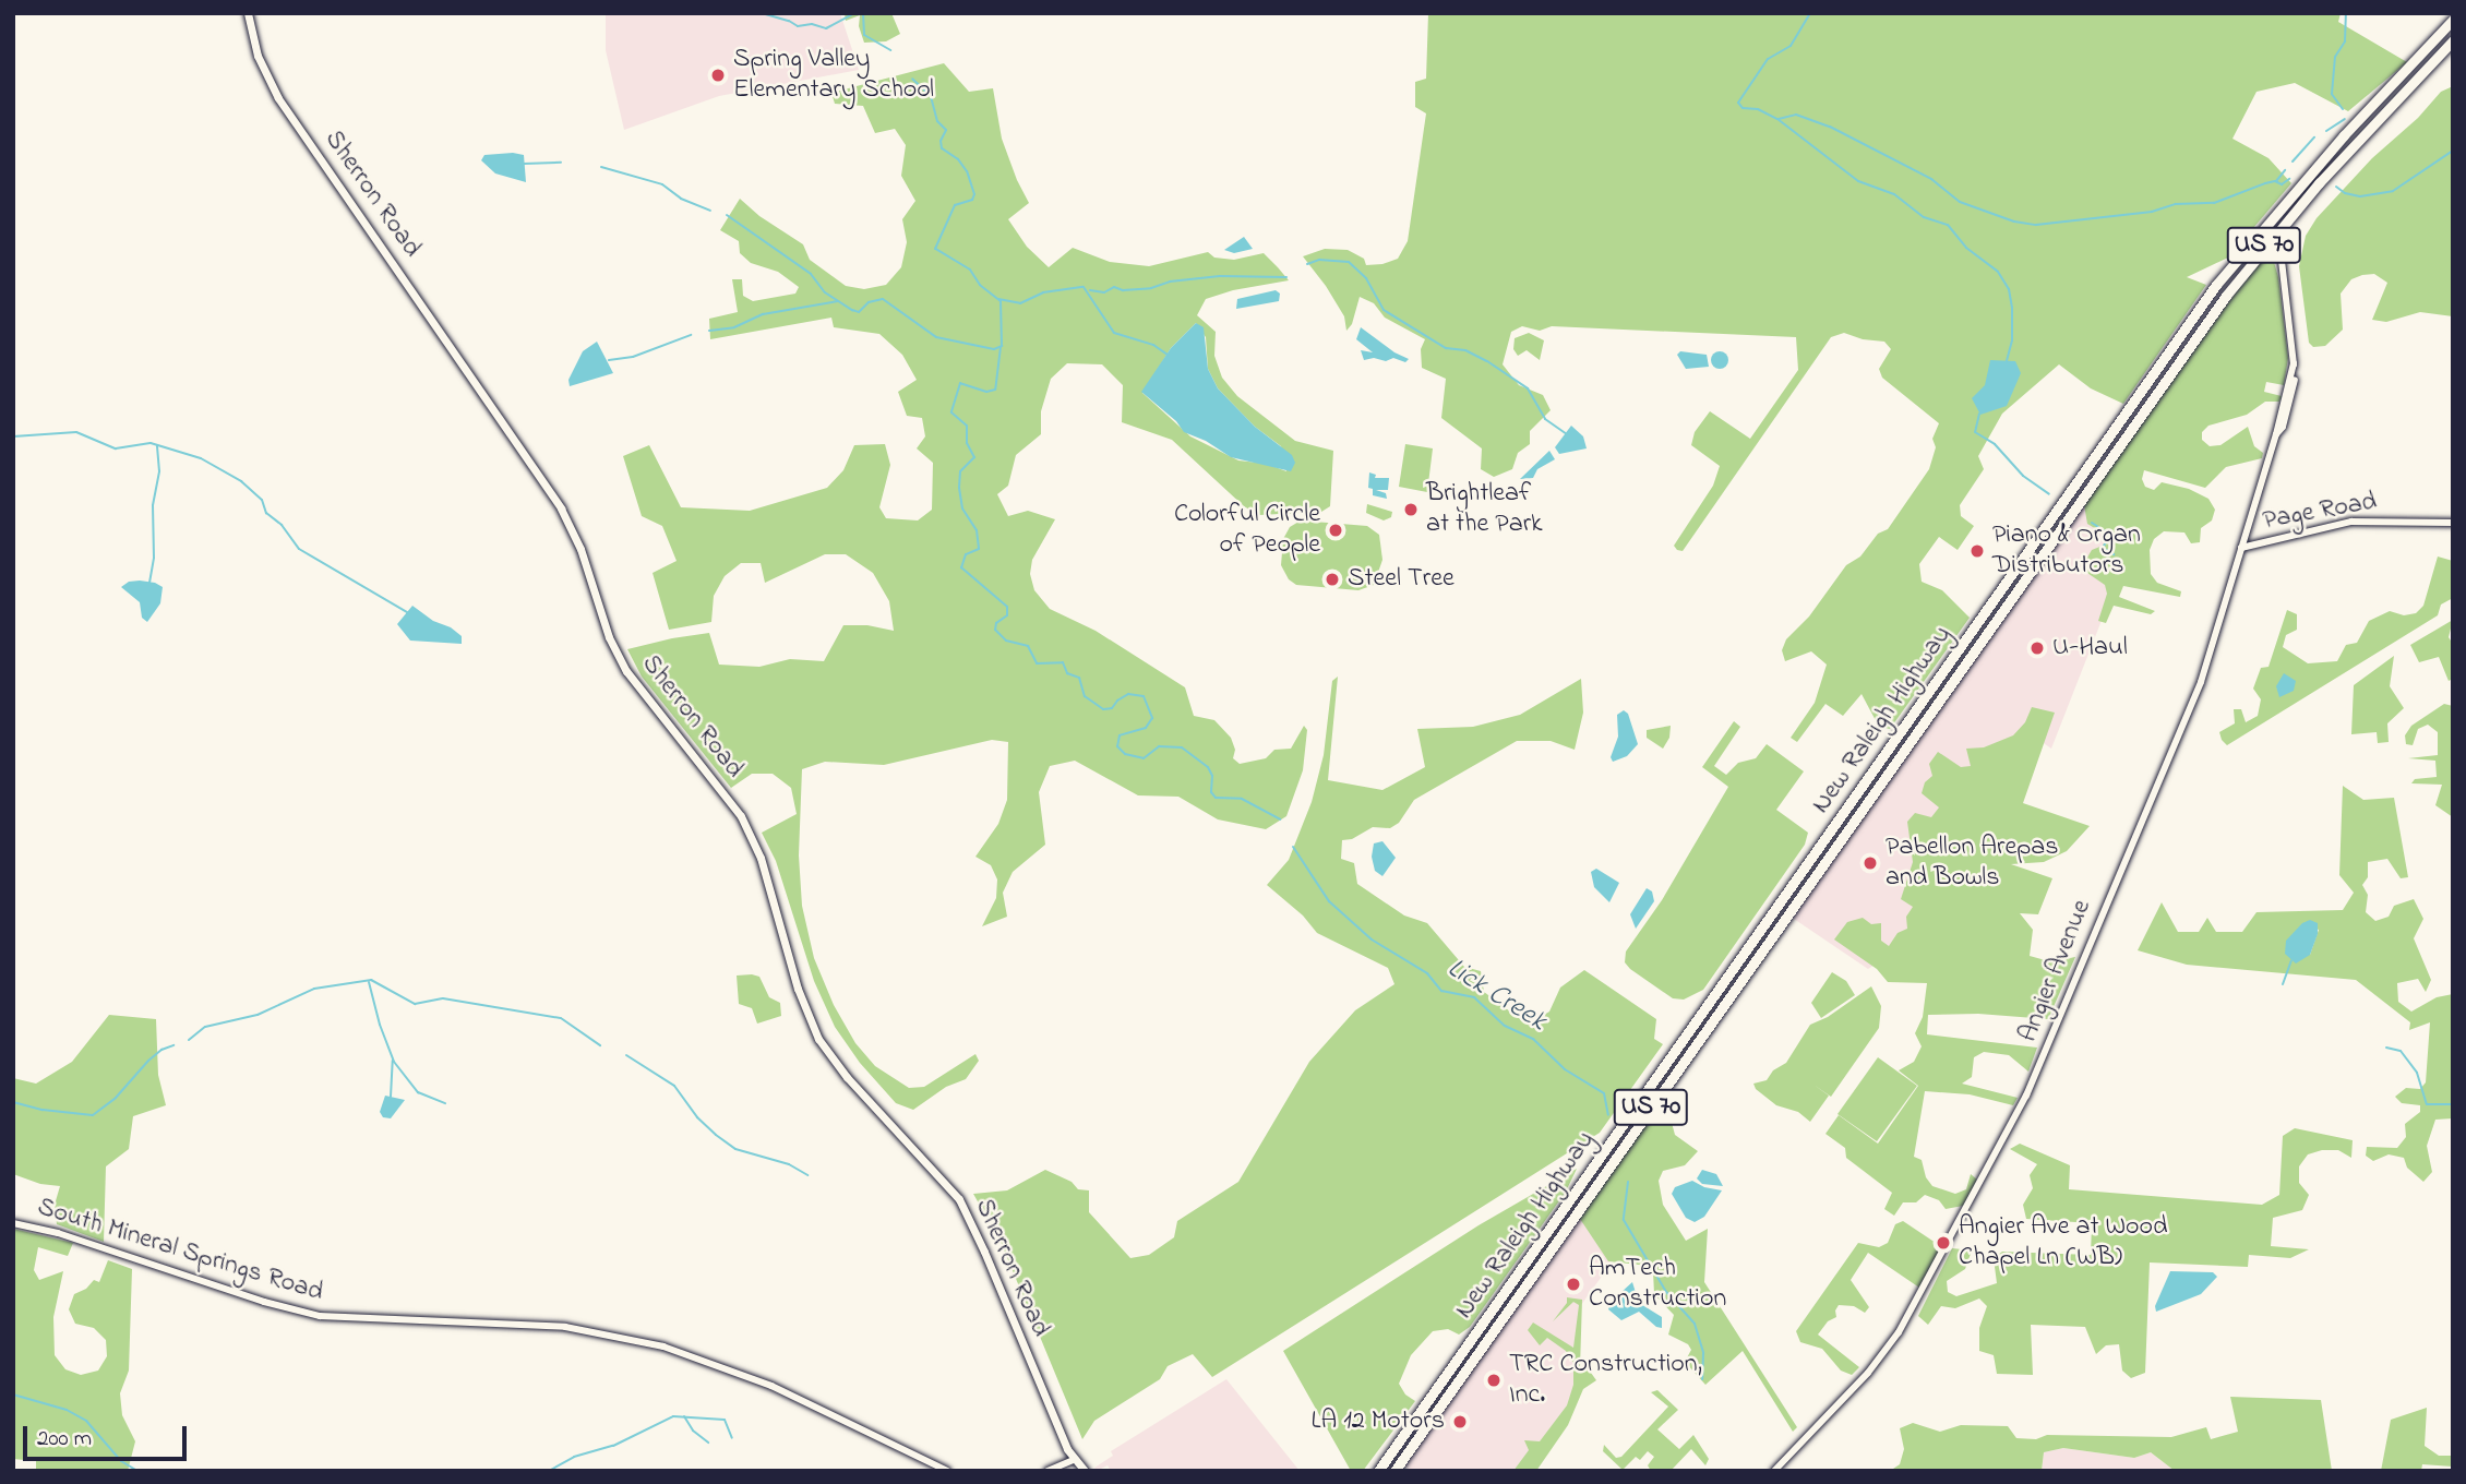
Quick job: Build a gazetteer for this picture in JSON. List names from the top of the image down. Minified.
{"streets":{"highway":["US 70","New Raleigh Highway"],"main road":["Sherron Road"],"street":["Page Road","Angier Avenue","South Mineral Springs Road"]},"crossings":[["Page Road","Angier Avenue"],["New Raleigh Highway","Angier Avenue"]],"water":["Lick Creek"],"places":["Spring Valley Elementary School","Brightleaf at the Park","Colorful Circle of People","Piano & Organ Distributors","Steel Tree","U-Haul","Pabellon Arepas and Bowls","Angier Ave at Wood Chapel Ln (WB)","AmTech Construction","TRC Construction, Inc.","LA 12 Motors"],"scale_bar":"200 m"}
